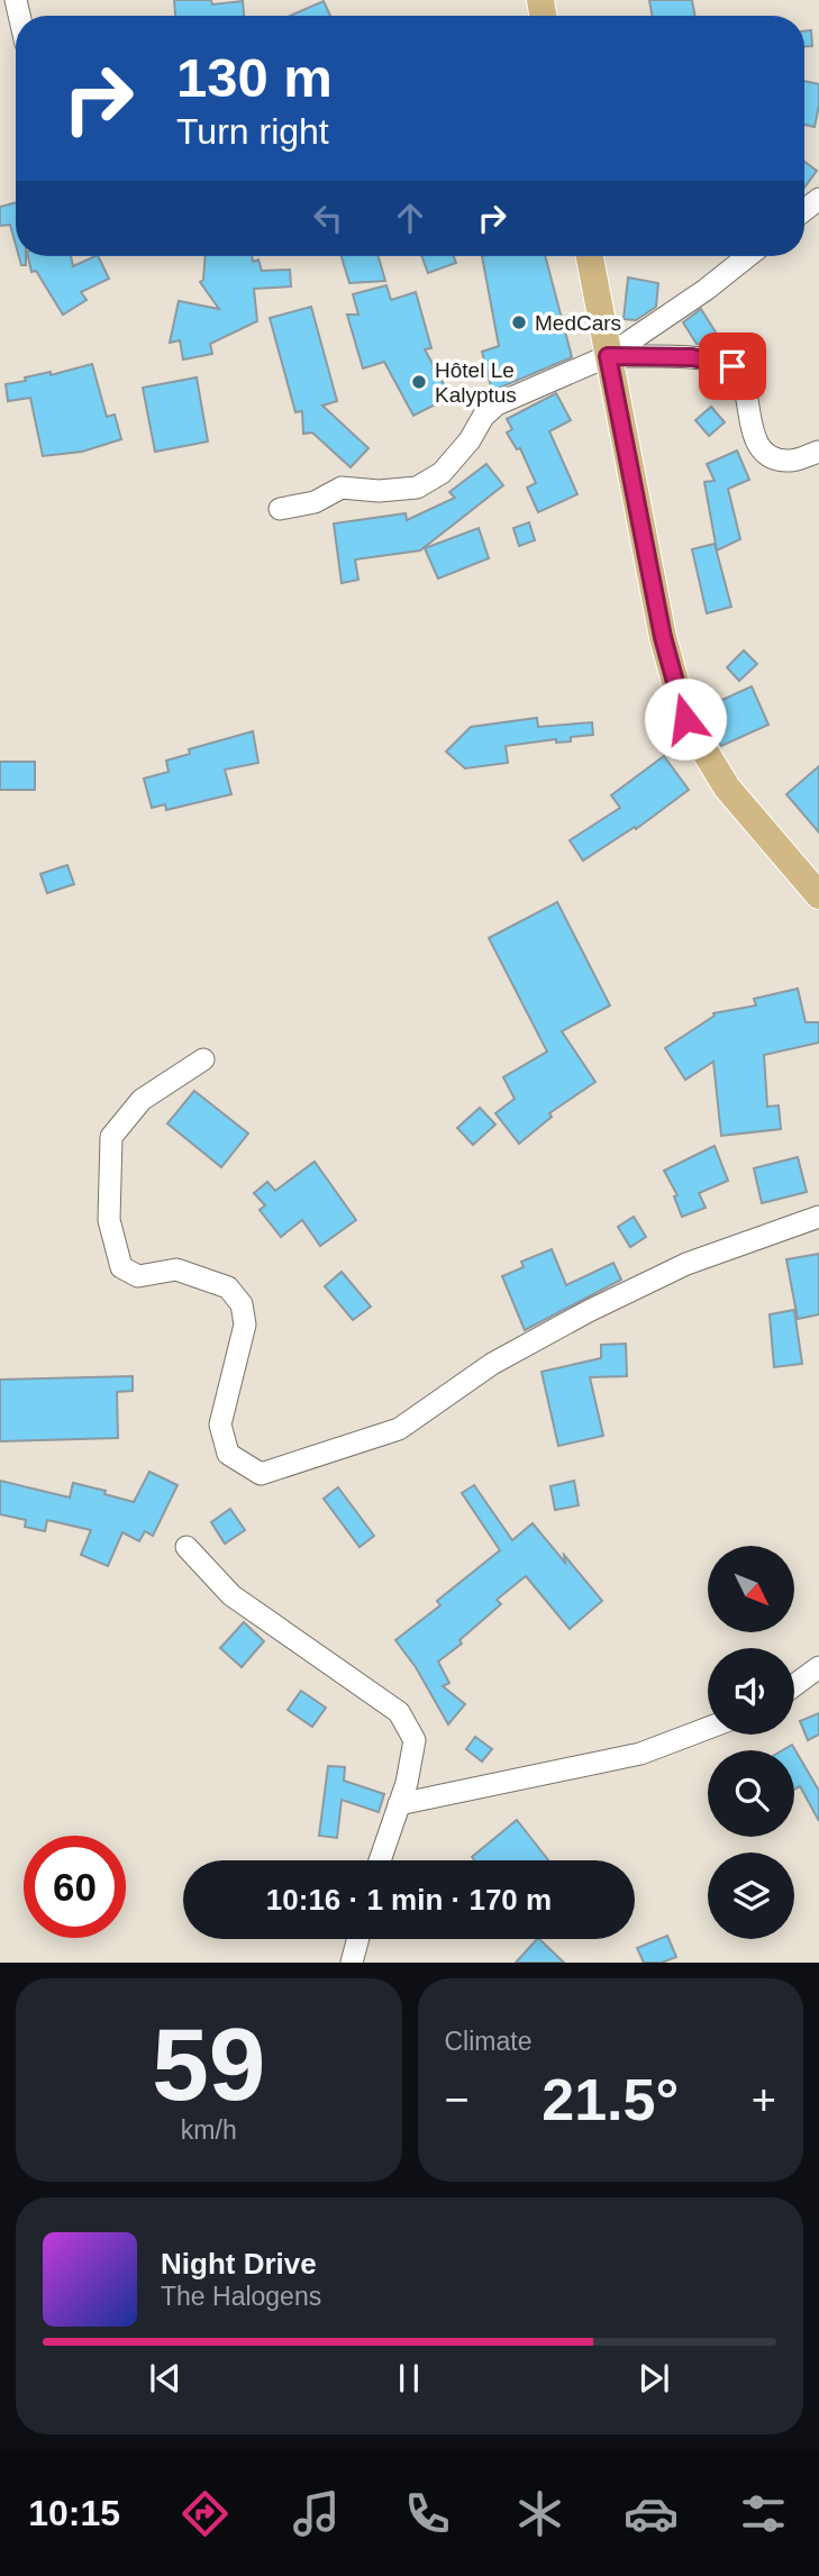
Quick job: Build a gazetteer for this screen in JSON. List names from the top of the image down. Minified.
{"places":["MedCars","Hôtel Le Kalyptus"],"north":"bottom right","page":{"turn":["130 m","Turn right"],"limit":"60","trip":"10:16 · 1 min · 170 m","tile":[["59","km/h"],"Climate"],"heat":["−","21.5°","+"],"song":["Night Drive","The Halogens"],"tabs":"10:15"}}
